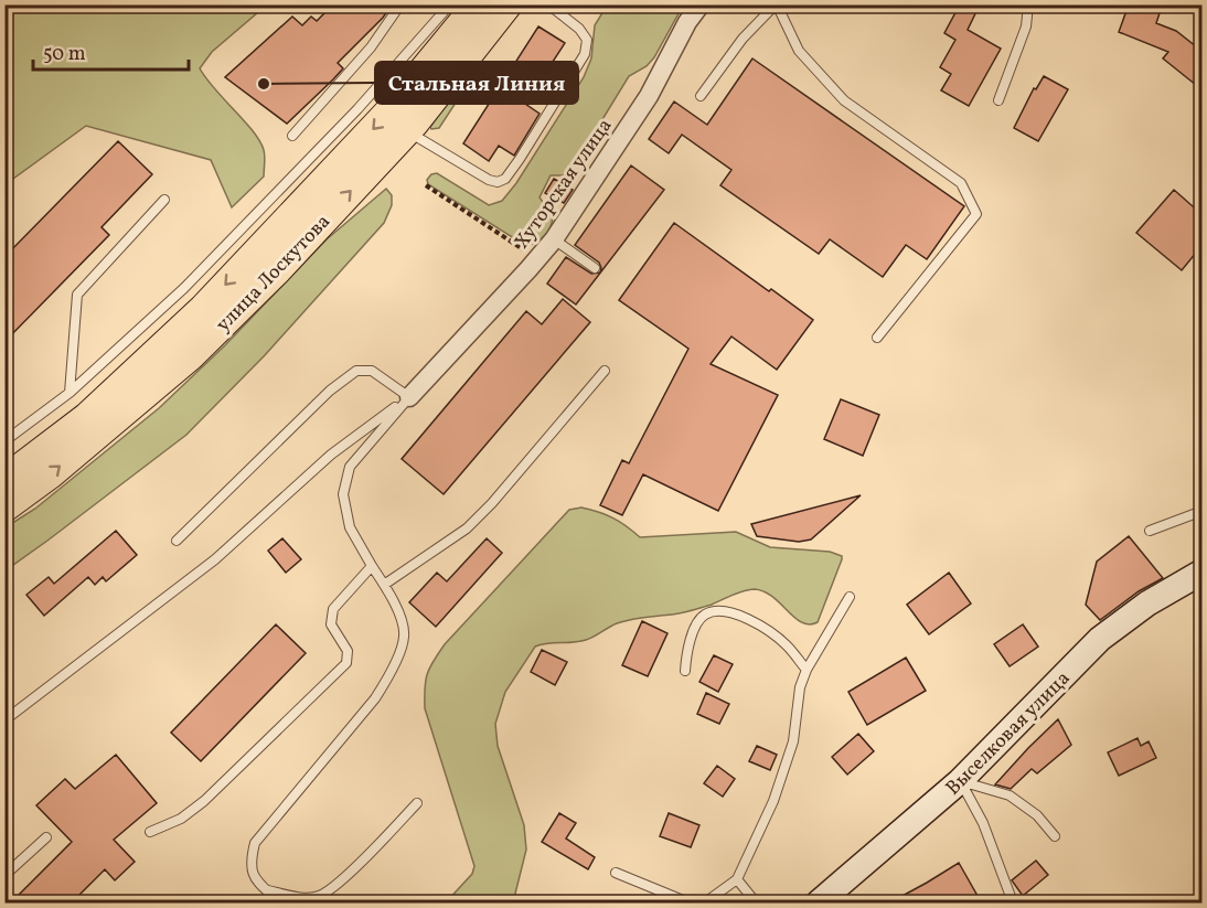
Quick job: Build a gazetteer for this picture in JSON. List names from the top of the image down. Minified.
{"streets":{"main road":["улица Лоскутова"],"street":["Хуторская улица","Выселковая улица"]},"places":["Стальная Линия"],"scale_bar":"50 m"}
